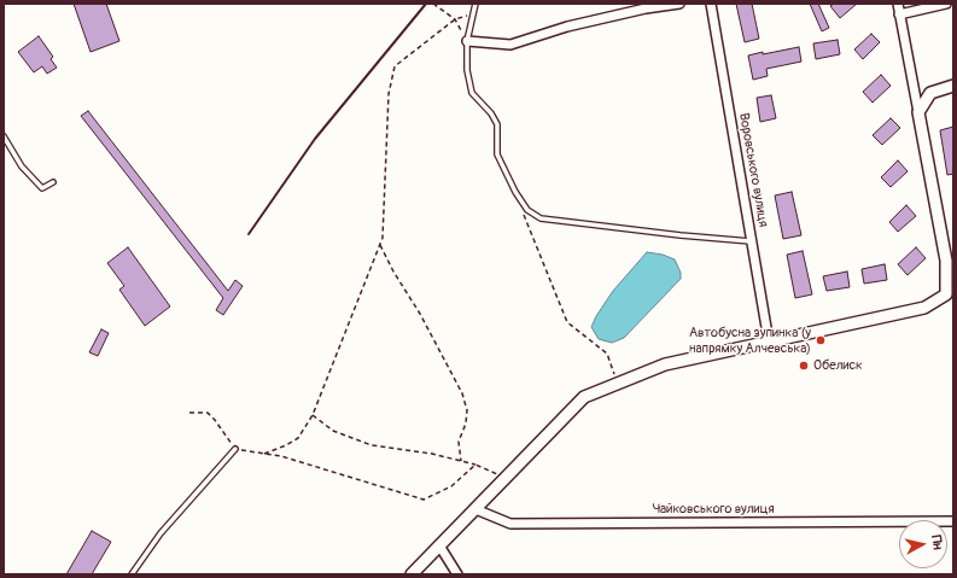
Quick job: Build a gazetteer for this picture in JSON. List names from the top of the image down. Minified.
{"streets":{"street":["Воровського вулиця","Чайковського вулиця"]},"places":["Автобусна зупинка (у напрямку Алчевська)","Обелиск"],"north":"right"}
